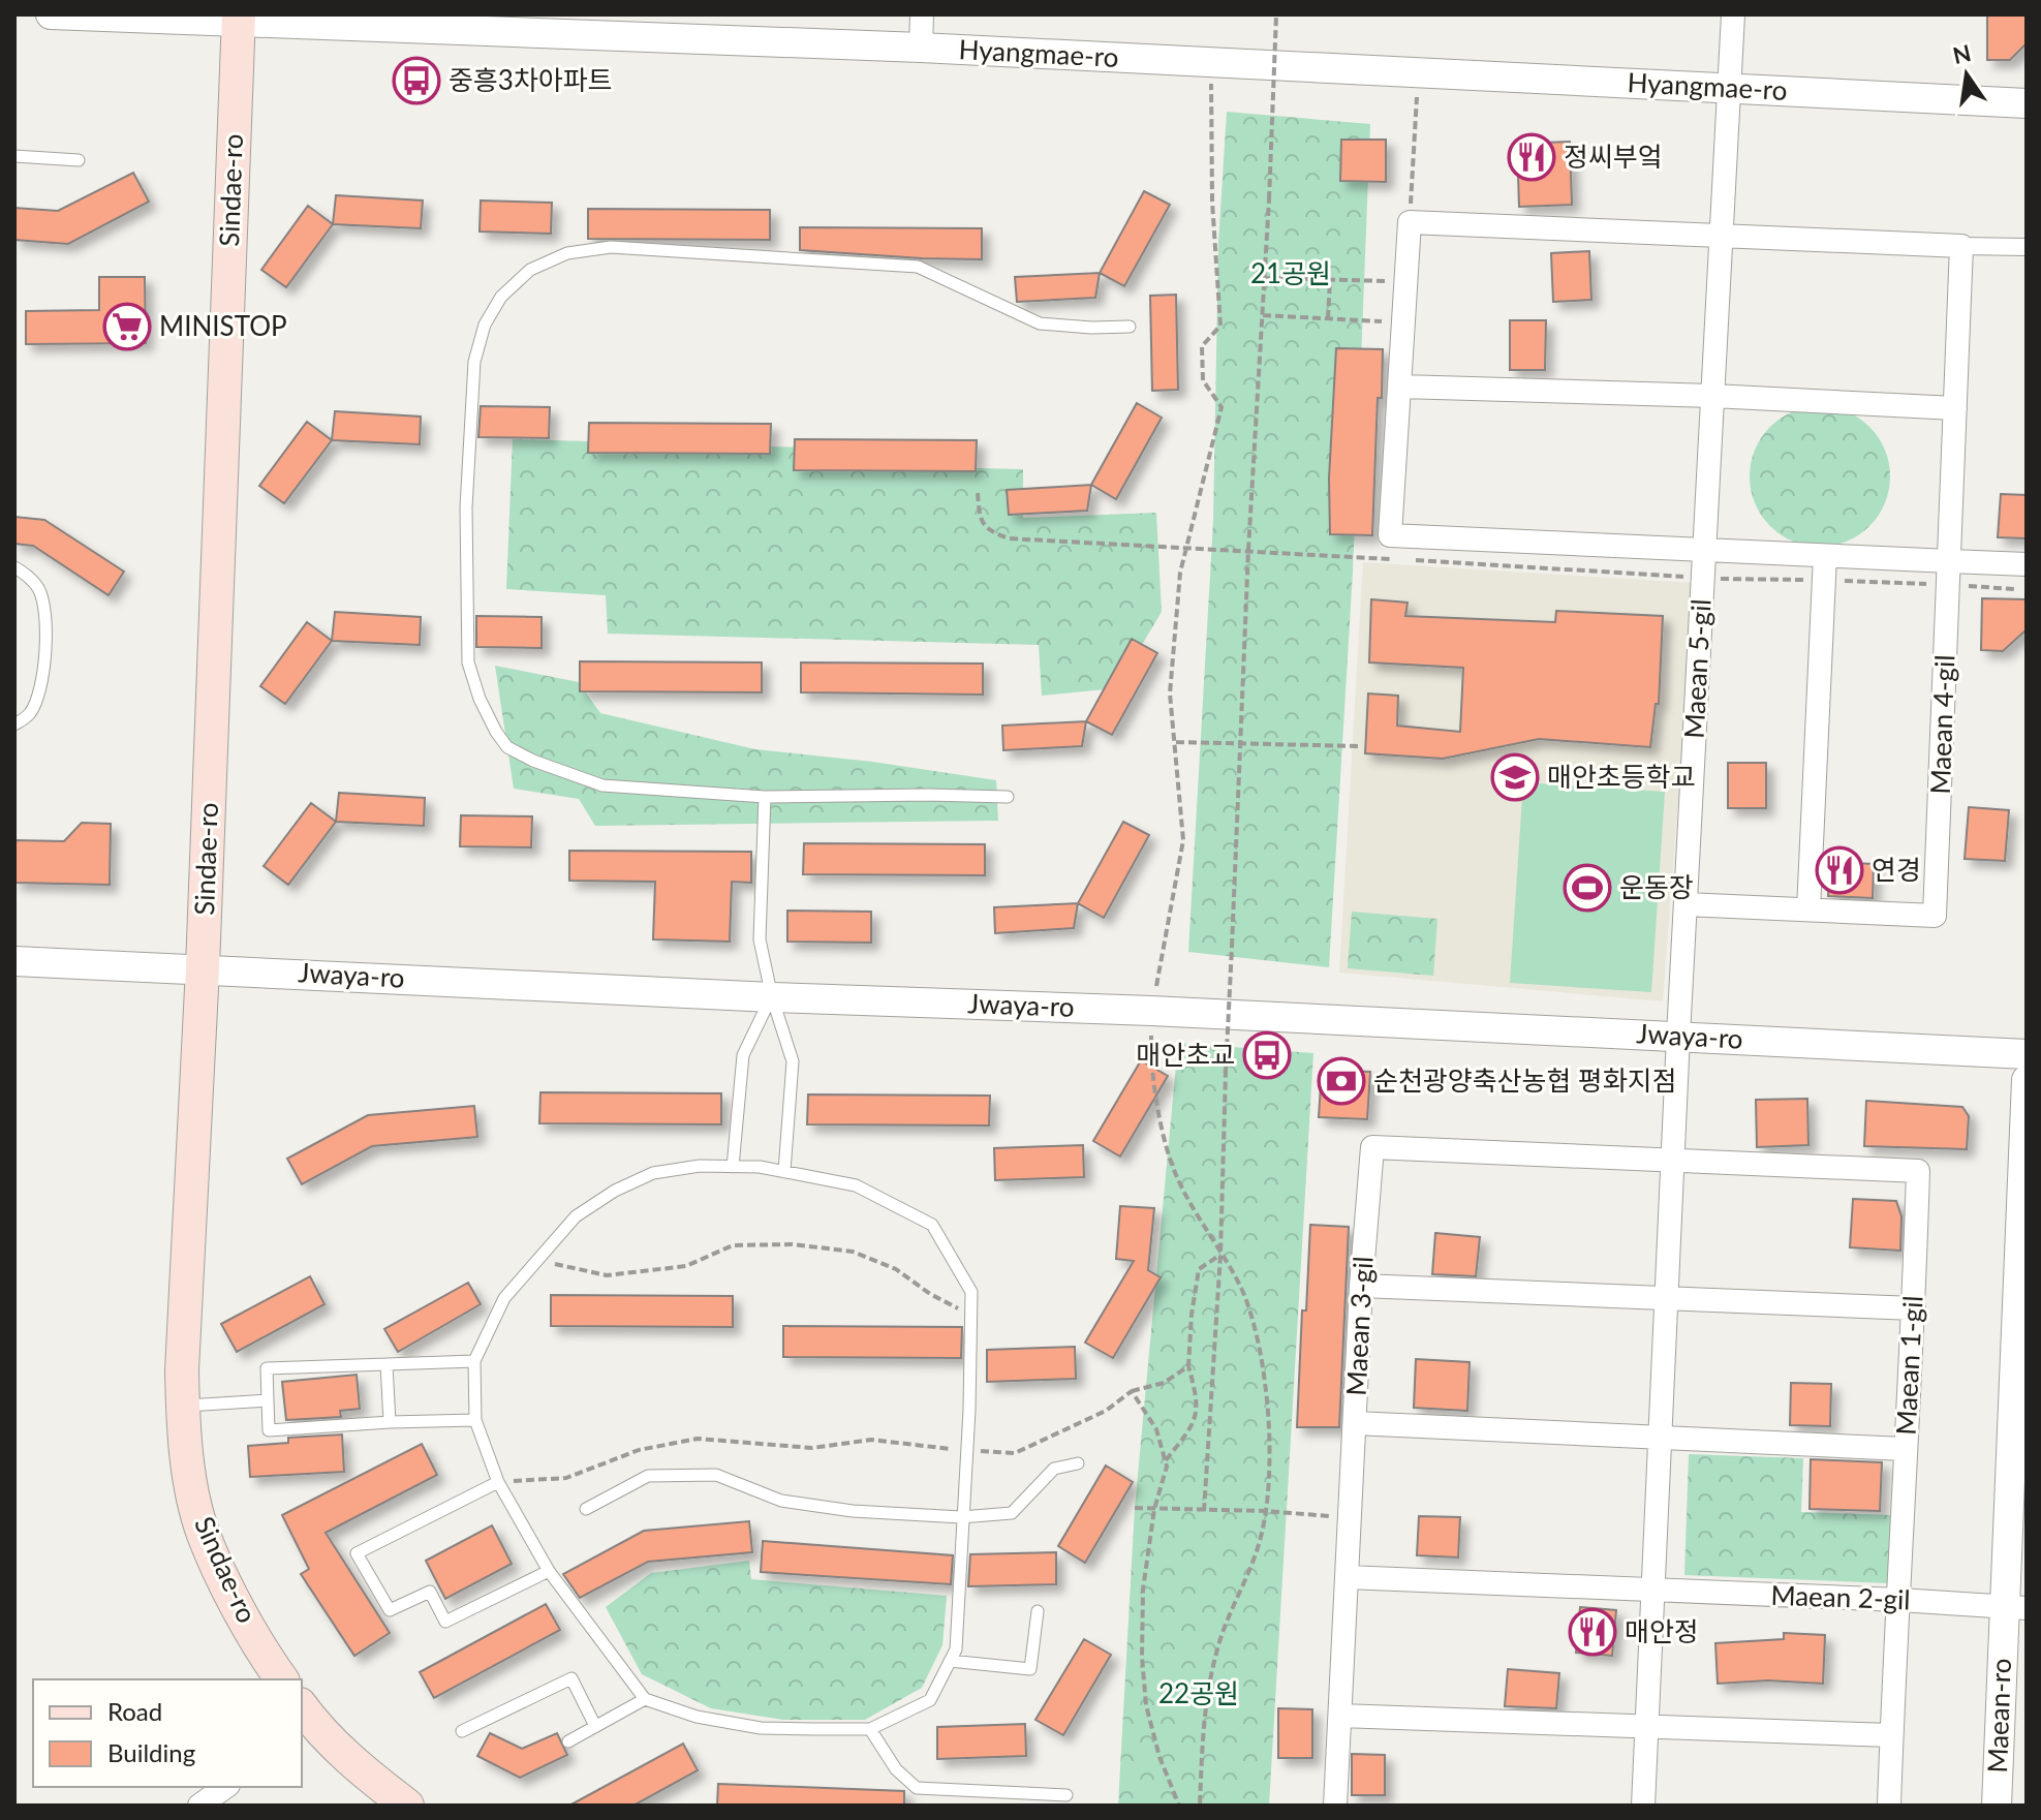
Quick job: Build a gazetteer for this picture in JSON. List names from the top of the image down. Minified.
{"streets":{"main road":["Sindae-ro"],"street":["Hyangmae-ro","Maean 5-gil","Maean 4-gil","Jwaya-ro","Maean 3-gil","Maean 1-gil","Maean 2-gil","Maean-ro"]},"crossings":[["Hyangmae-ro","Sindae-ro"],["Hyangmae-ro","Maean 5-gil"],["Sindae-ro","Jwaya-ro"],["Maean 5-gil","Maean 4-gil"],["Maean 5-gil","Jwaya-ro"],["Maean 3-gil","Maean 1-gil"],["Maean 3-gil","Maean 2-gil"],["Maean 1-gil","Maean 2-gil"],["Maean 2-gil","Maean-ro"]],"parks":["21공원","22공원"],"places":{"bus stop":["중흥3차아파트","매안초교"],"restaurant":["정씨부엌","연경","매안정"],"supermarket":["MINISTOP"],"school or university":["매안초등학교"],"sports":["운동장"],"bank":["순천광양축산농협 평화지점"]},"legend":["Road","Building"],"north":"top"}
